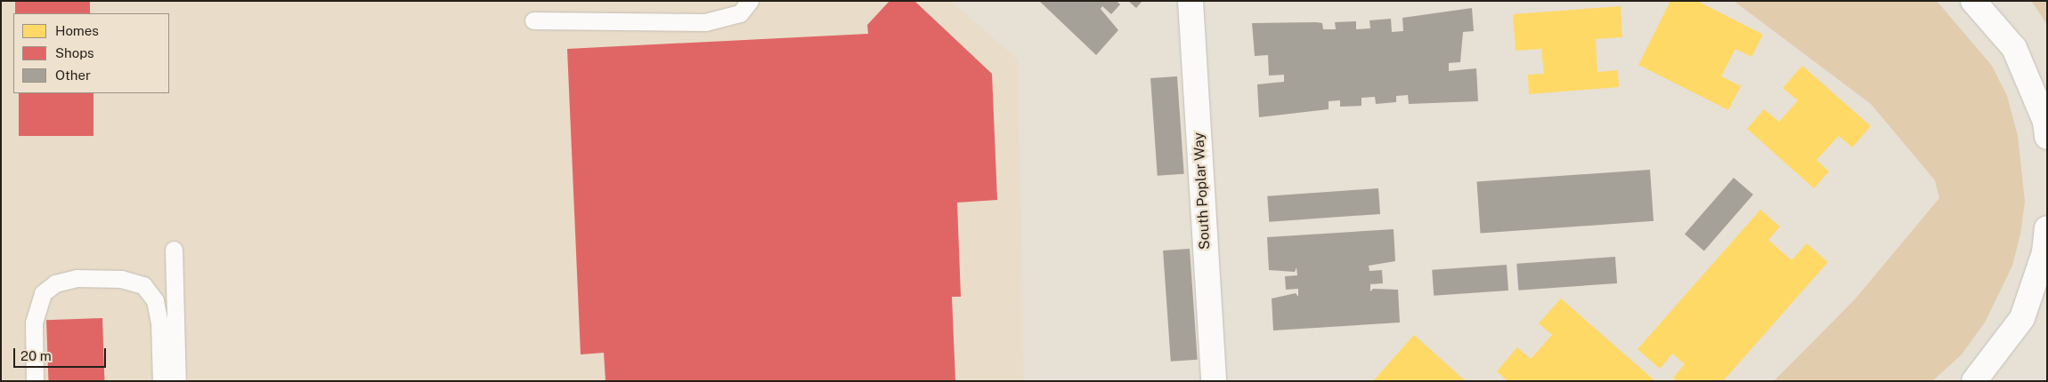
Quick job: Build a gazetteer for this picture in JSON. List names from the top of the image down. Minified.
{"streets":{"street":["South Poplar Way"]},"legend":["Homes","Shops","Other"],"scale_bar":"20 m"}
